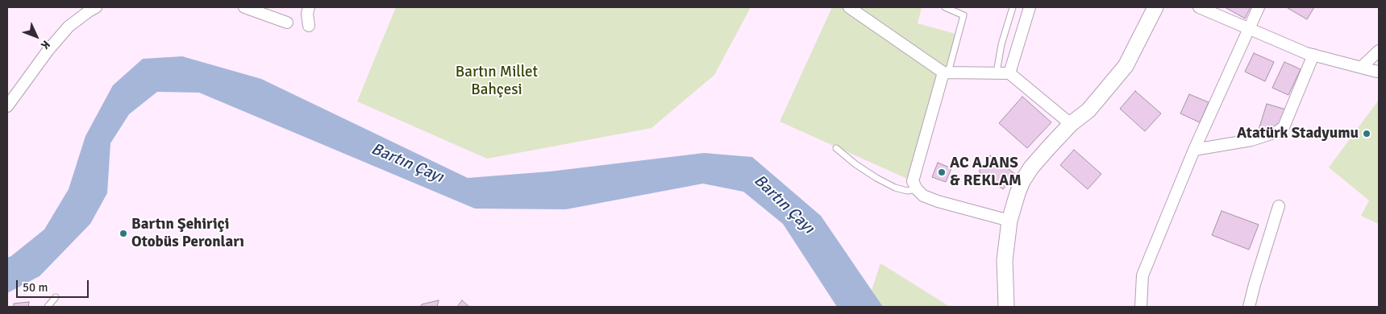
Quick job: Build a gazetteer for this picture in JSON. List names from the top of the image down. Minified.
{"water":["Bartın Çayı"],"parks":["Bartın Millet Bahçesi"],"places":["Atatürk Stadyumu","AC AJANS & REKLAM","Bartın Şehiriçi Otobüs Peronları"],"scale_bar":"50 m","north":"bottom right"}
